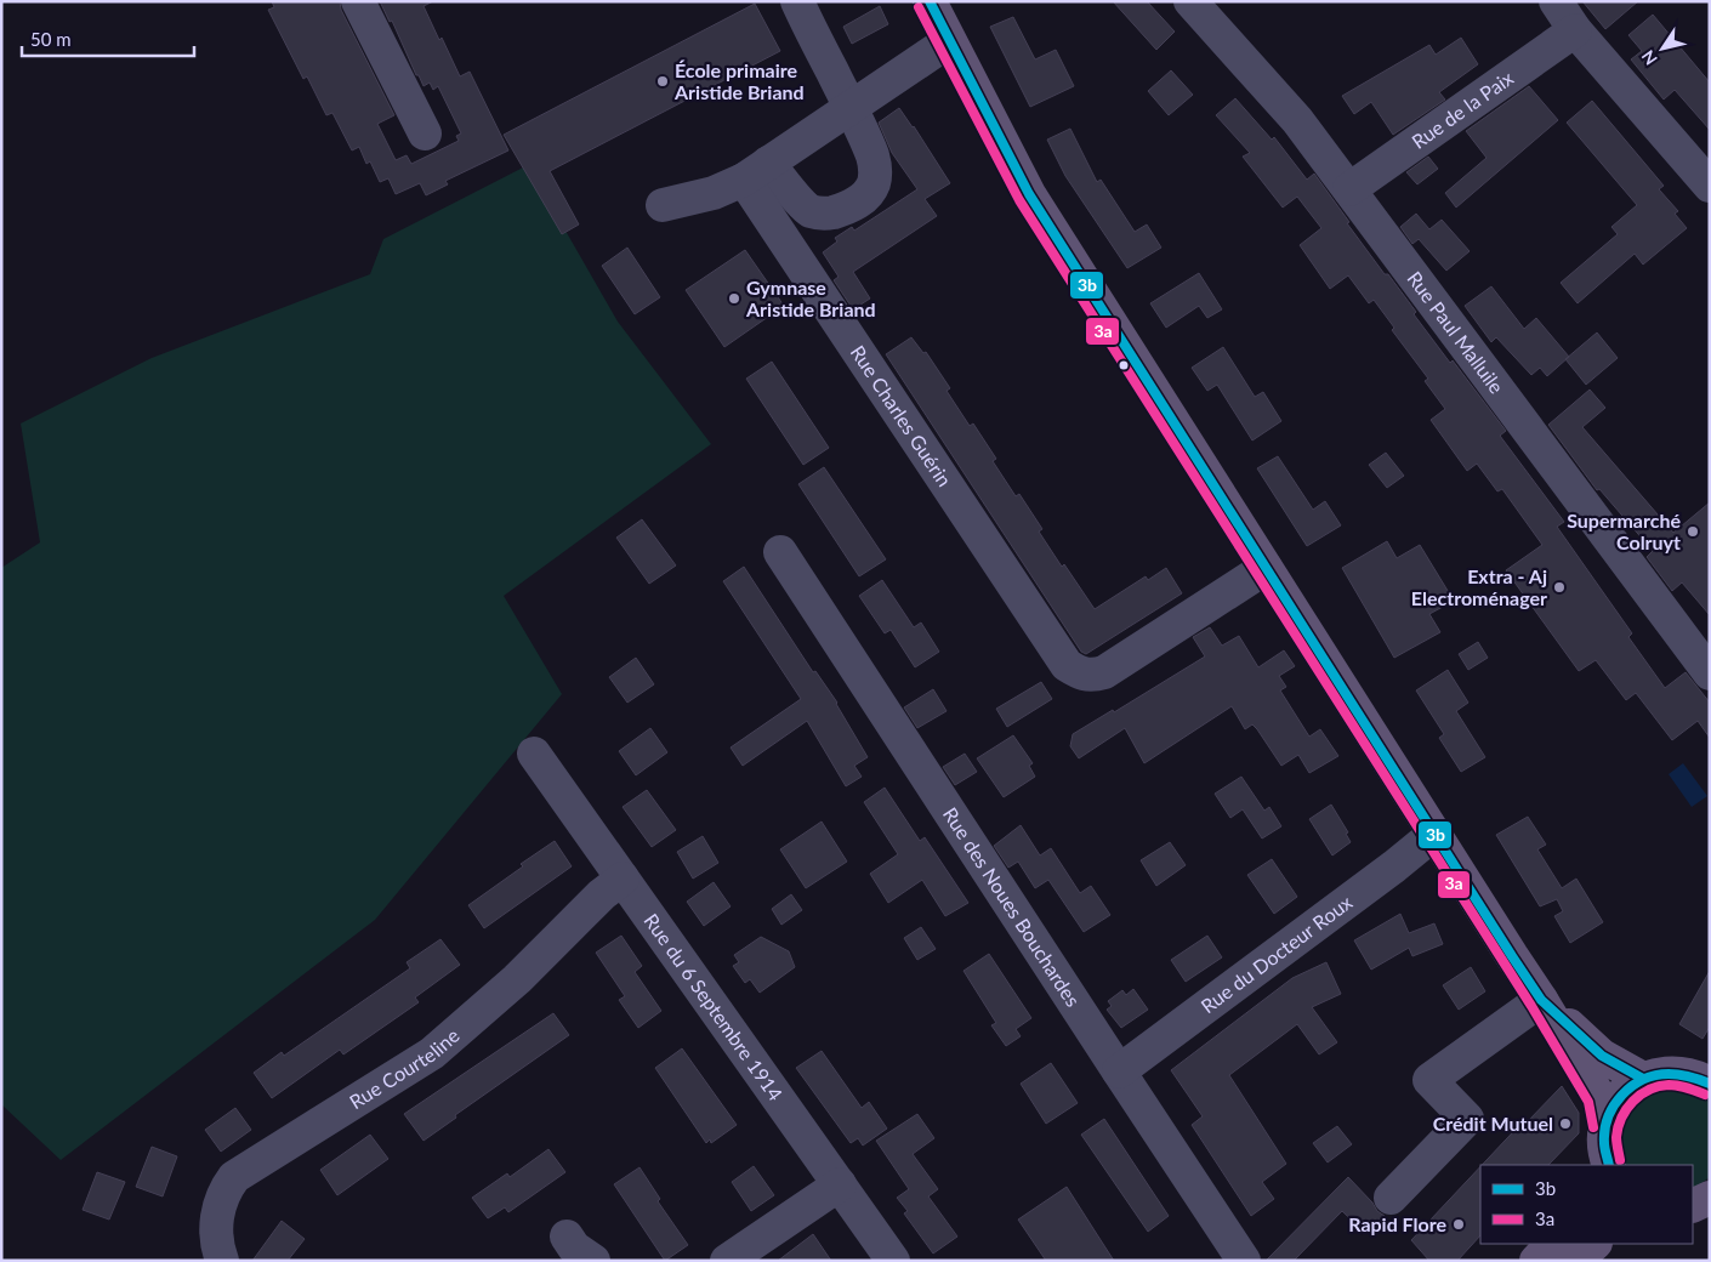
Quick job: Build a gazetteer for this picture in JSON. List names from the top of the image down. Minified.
{"streets":{"street":["Rue de la Paix","Rue Paul Malluile","Rue Charles Guérin","Rue des Noues Bouchardes","Rue du Docteur Roux","Rue du 6 Septembre 1914","Rue Courteline"]},"crossings":[["Rue de la Paix","Rue Paul Malluile"],["Rue des Noues Bouchardes","Rue du Docteur Roux"],["Rue du 6 Septembre 1914","Rue Courteline"]],"places":["École primaire Aristide Briand","Gymnase Aristide Briand","Supermarché Colruyt","Extra - Aj Electroménager","Crédit Mutuel","Rapid Flore"],"lines":["transit line 3b","transit line 3a"],"legend":["3b","3a"],"scale_bar":"50 m","north":"bottom left"}
